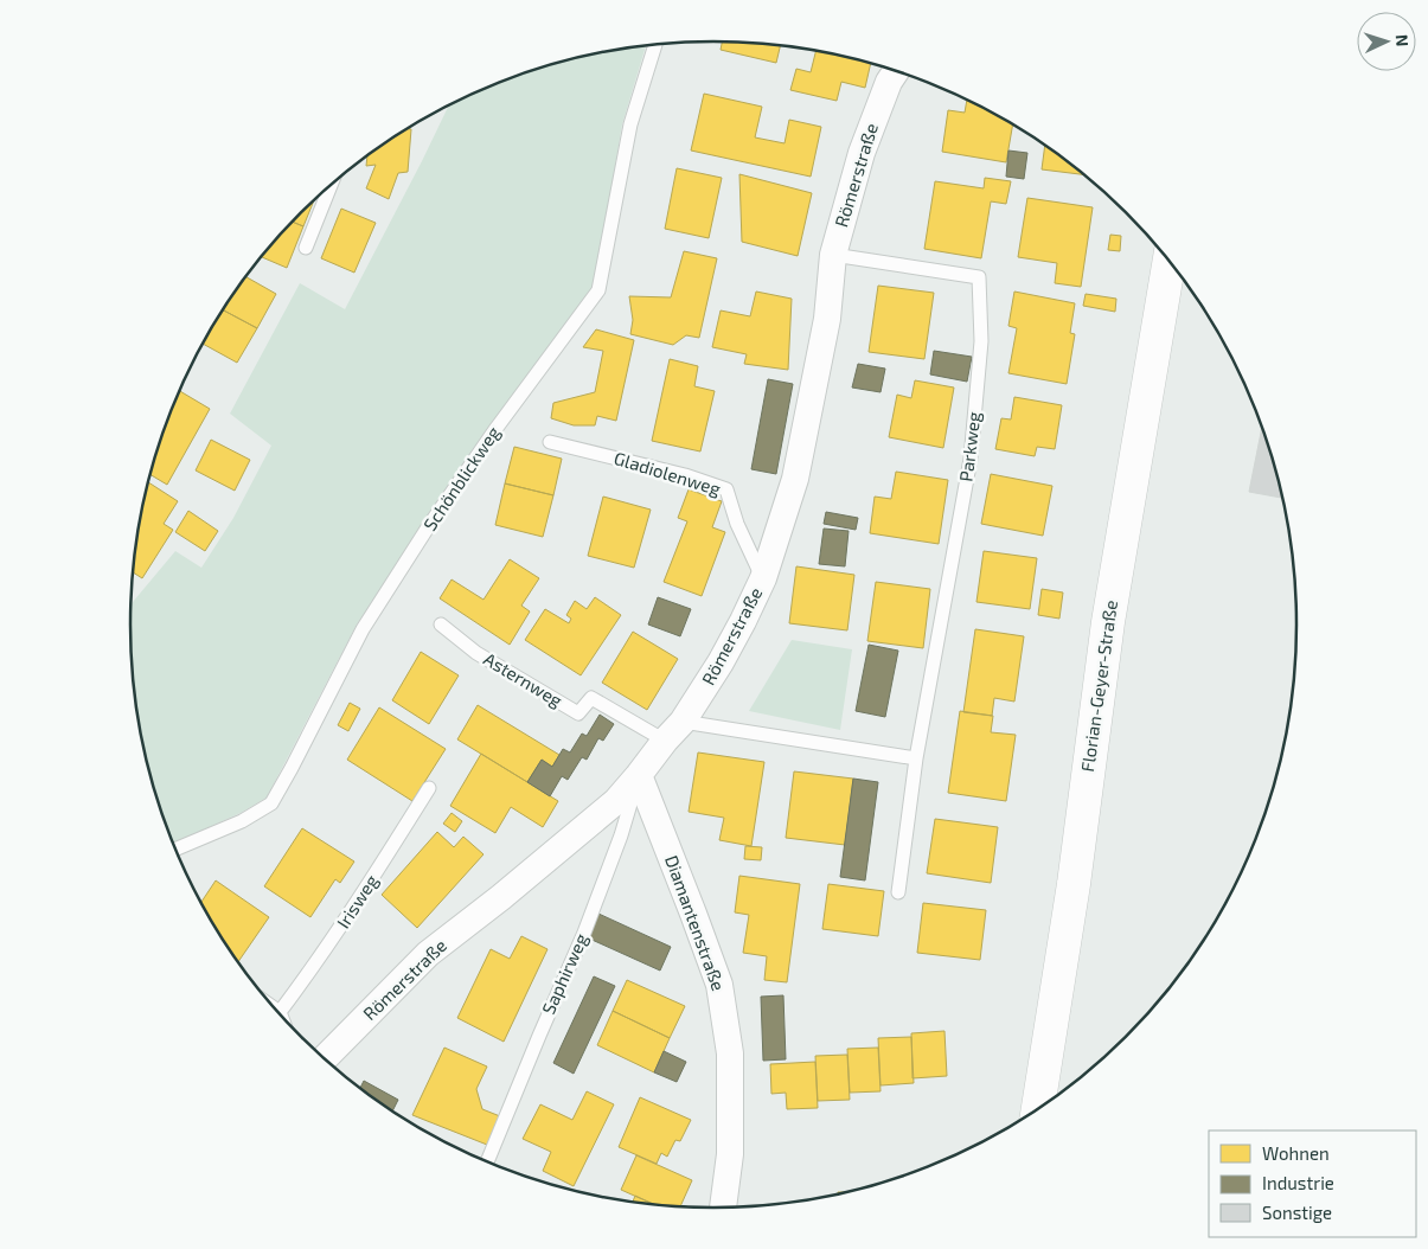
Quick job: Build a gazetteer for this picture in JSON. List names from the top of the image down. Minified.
{"streets":{"street":["Römerstraße","Florian-Geyer-Straße","Diamantenstraße"],"lane":["Parkweg","Gladiolenweg","Schönblickweg","Asternweg","Irisweg","Saphirweg"]},"crossings":[["Römerstraße","Parkweg"],["Römerstraße","Gladiolenweg"],["Römerstraße","Asternweg"],["Römerstraße","Diamantenstraße"],["Römerstraße","Saphirweg"],["Diamantenstraße","Saphirweg"]],"legend":["Wohnen","Industrie","Sonstige"],"north":"right"}
